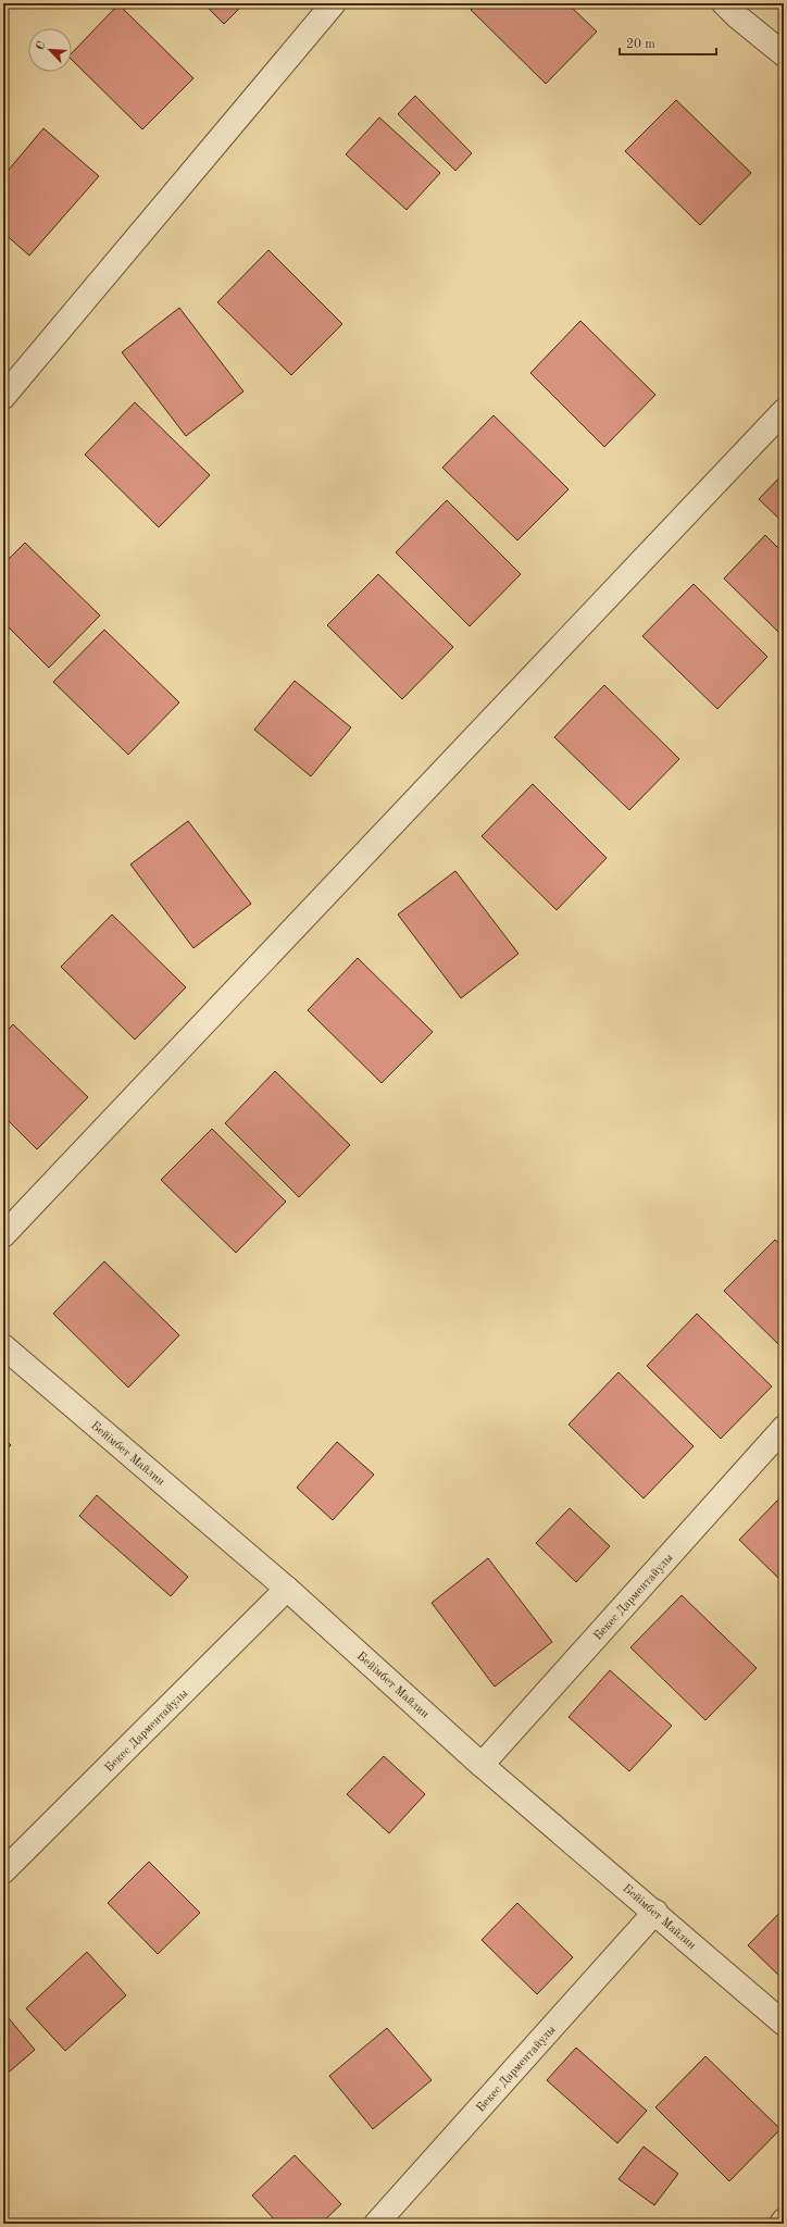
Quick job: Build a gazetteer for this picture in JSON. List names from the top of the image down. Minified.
{"streets":{"street":["Бейімбет Майлин","Бекес Дарментайулы"]},"crossings":[["Бейімбет Майлин","Бекес Дарментайулы"]],"scale_bar":"20 m","north":"top left"}
